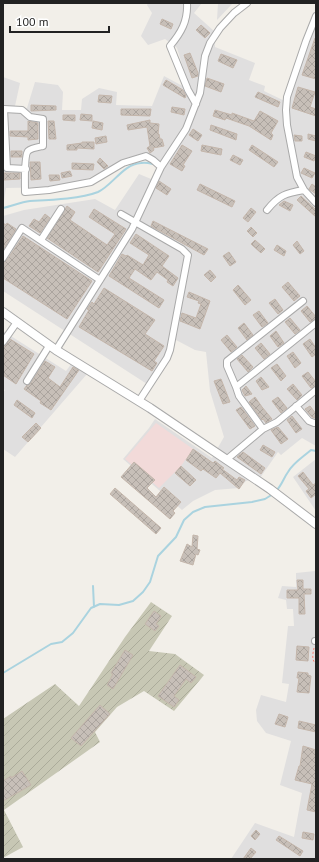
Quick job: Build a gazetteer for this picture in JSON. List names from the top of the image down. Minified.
{"scale_bar":"100 m"}
